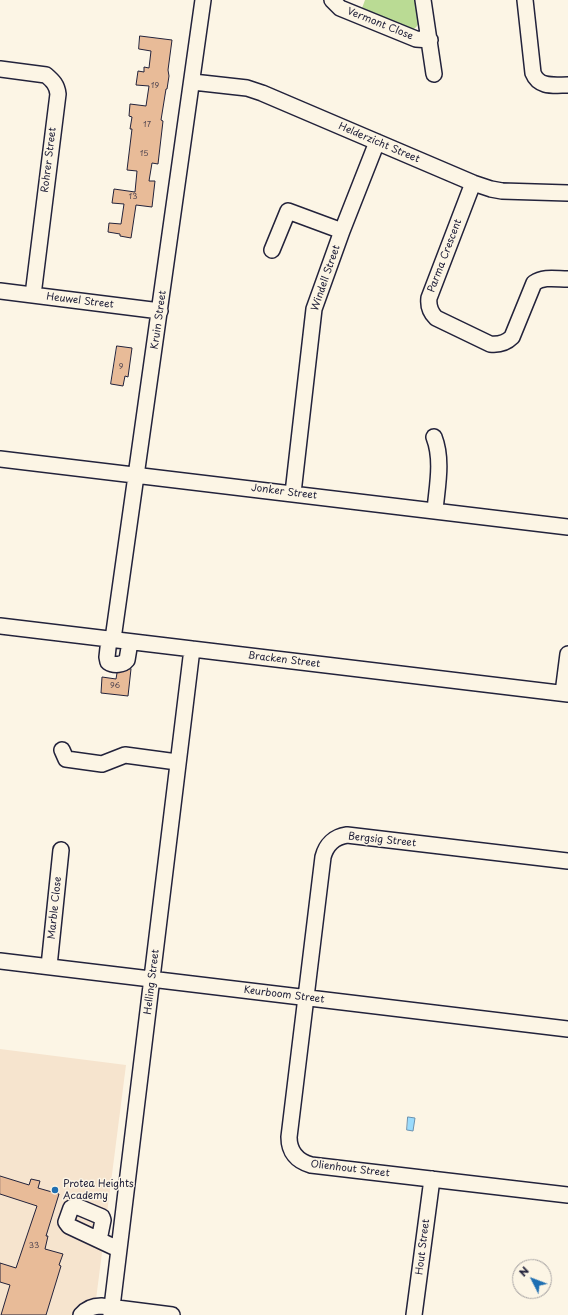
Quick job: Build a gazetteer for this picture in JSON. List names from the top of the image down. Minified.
{"streets":{"street":["Vermont Close","Helderzicht Street","Rohrer Street","Parma Crescent","Windell Street","Heuwel Street","Kruin Street","Jonker Street","Bracken Street","Bergsig Street","Marble Close","Helling Street","Keurboom Street","Olienhout Street","Hout Street"]},"crossings":[["Helderzicht Street","Parma Crescent"],["Helderzicht Street","Windell Street"],["Helderzicht Street","Kruin Street"],["Rohrer Street","Heuwel Street"],["Windell Street","Jonker Street"],["Heuwel Street","Kruin Street"],["Kruin Street","Jonker Street"],["Kruin Street","Bracken Street"],["Bracken Street","Helling Street"],["Bergsig Street","Keurboom Street"],["Bergsig Street","Olienhout Street"],["Marble Close","Keurboom Street"],["Helling Street","Keurboom Street"],["Keurboom Street","Olienhout Street"],["Olienhout Street","Hout Street"]],"places":["Protea Heights Academy"],"house_numbers":["19","17","15","13","9","96","33"],"north":"top left"}
